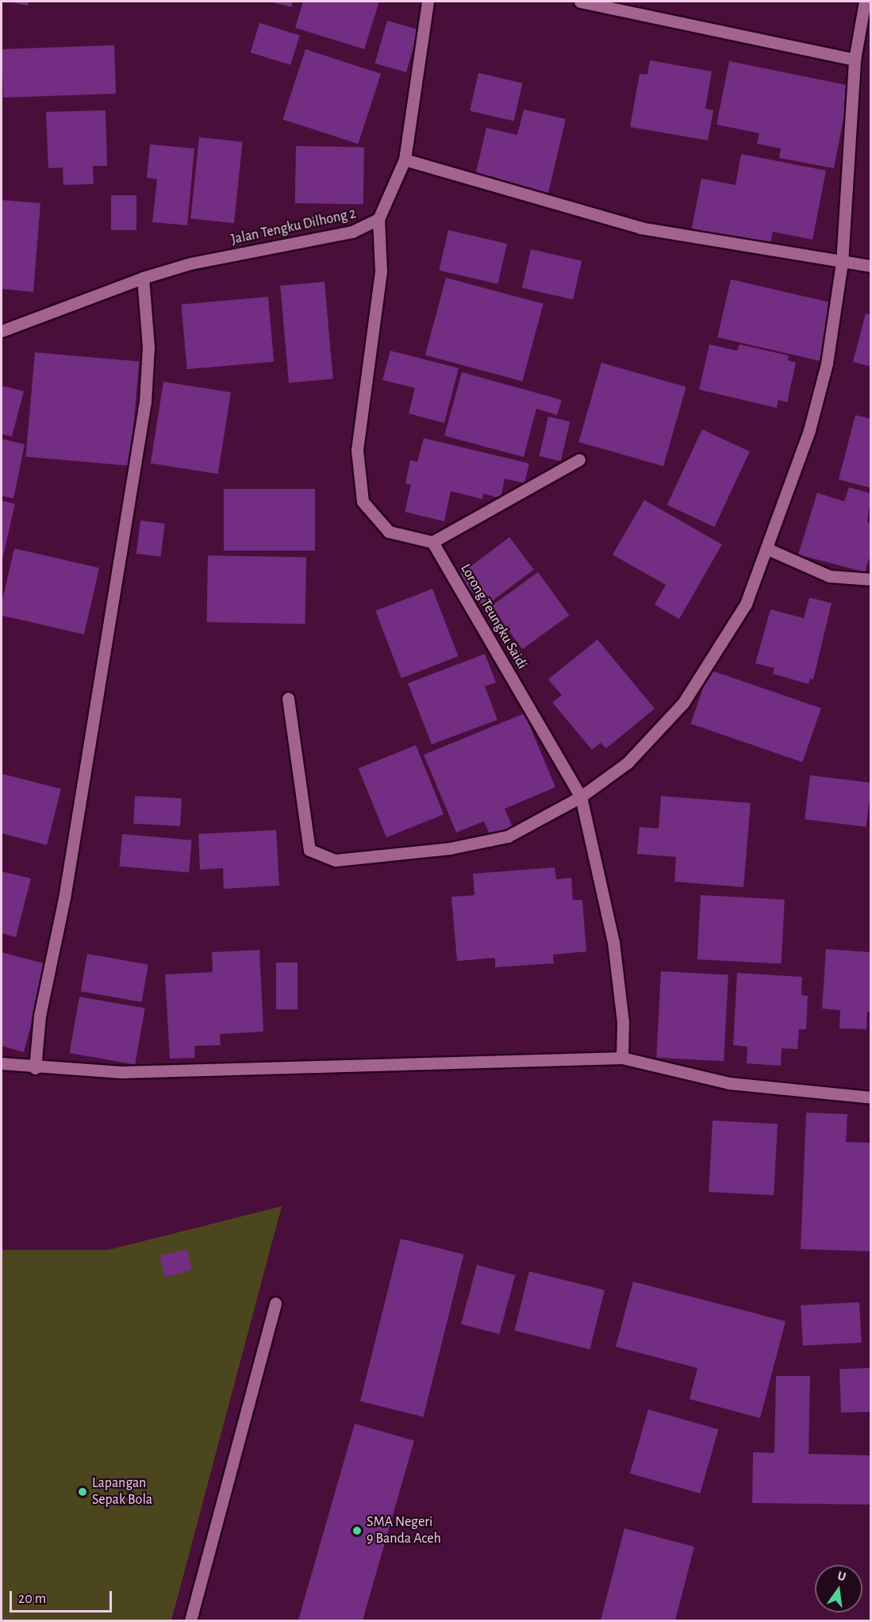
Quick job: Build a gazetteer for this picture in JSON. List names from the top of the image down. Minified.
{"streets":{"street":["Jalan Tengku Dilhong 2","Lorong Teungku Saidi"]},"places":["Lapangan Sepak Bola","SMA Negeri 9 Banda Aceh"],"scale_bar":"20 m","north":"top"}
